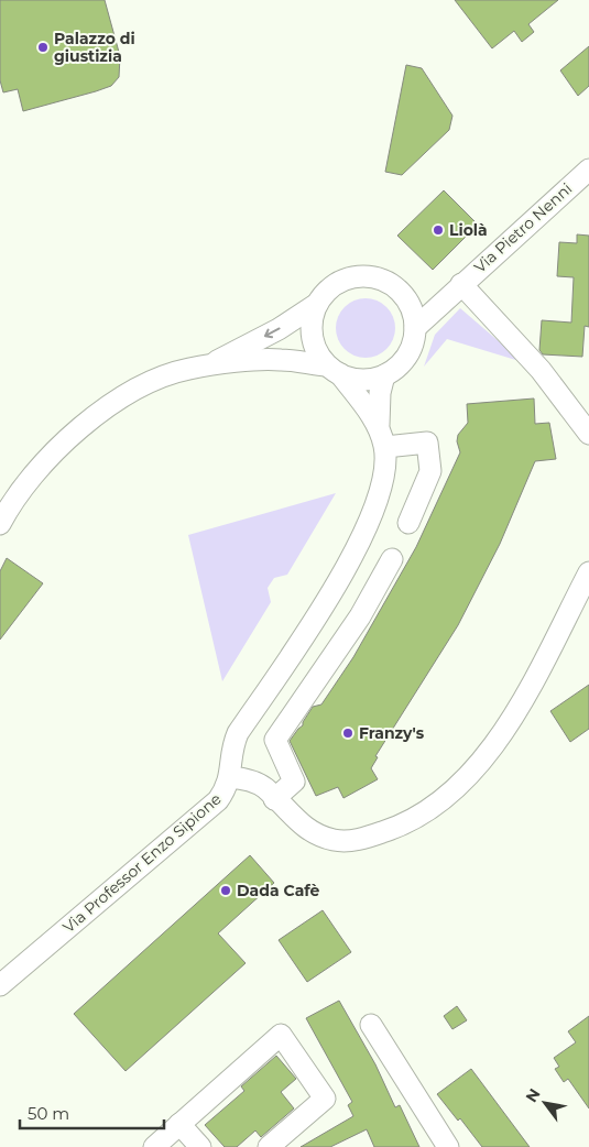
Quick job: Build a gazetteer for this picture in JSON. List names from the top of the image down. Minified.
{"streets":{"street":["Via Pietro Nenni","Via Professor Enzo Sipione"]},"places":["Palazzo di giustizia","Liolà","Franzy's","Dada Cafè"],"scale_bar":"50 m","north":"top left"}
